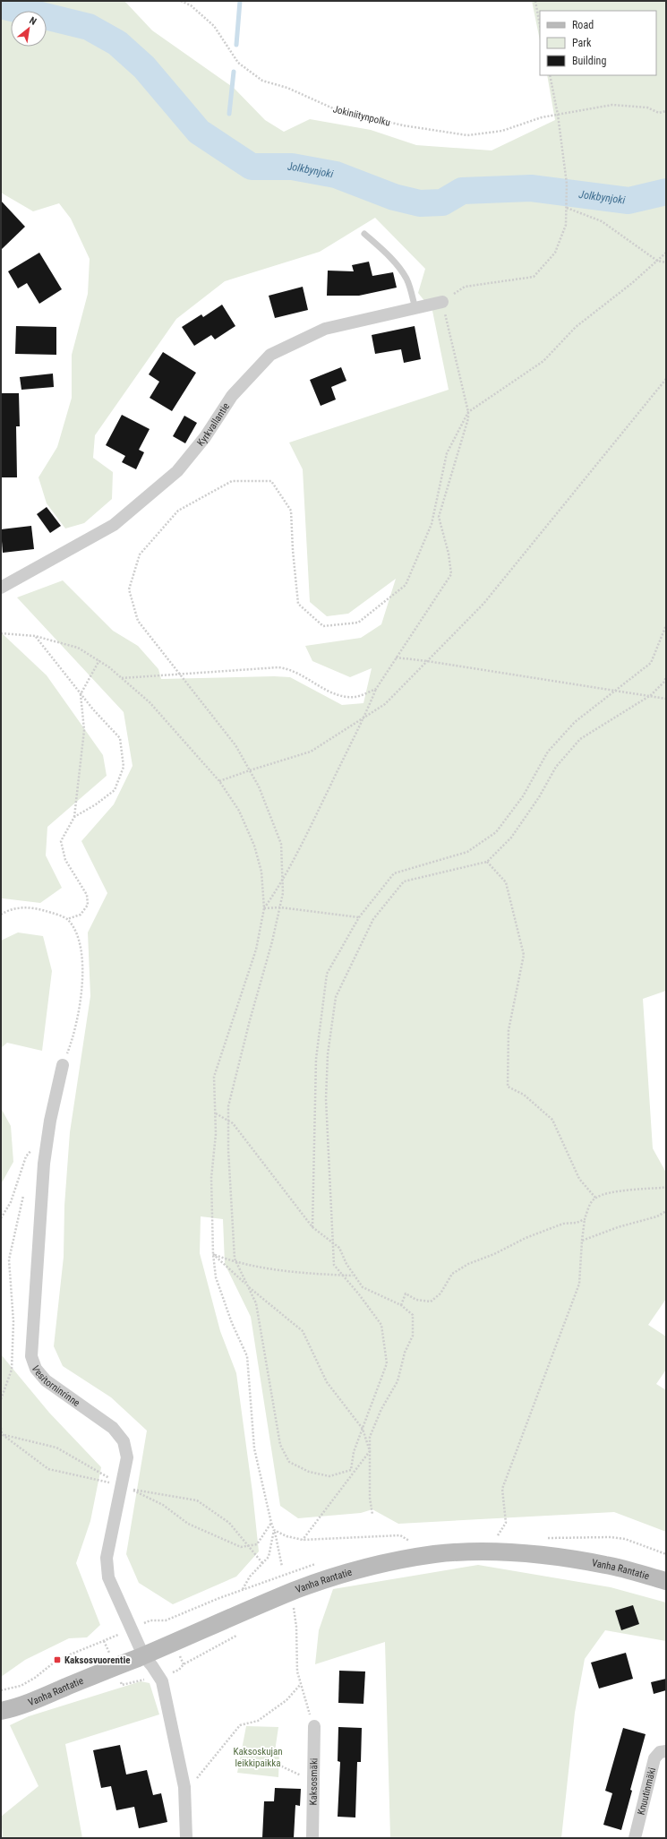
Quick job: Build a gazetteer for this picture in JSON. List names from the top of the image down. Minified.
{"streets":{"main road":["Vanha Rantatie"],"street":["Kyrkvallantie","Vesitorninrinne","Kaksosmäki","Knuutinmäki"],"path":["Jokiniitynpolku"]},"crossings":[["Vesitorninrinne","Vanha Rantatie"]],"water":["Jolkbynjoki"],"parks":["Kaksoskujan leikkipaikka"],"places":{"transit":["Kaksosvuorentie"]},"legend":["Road","Park","Building"],"north":"top right"}
